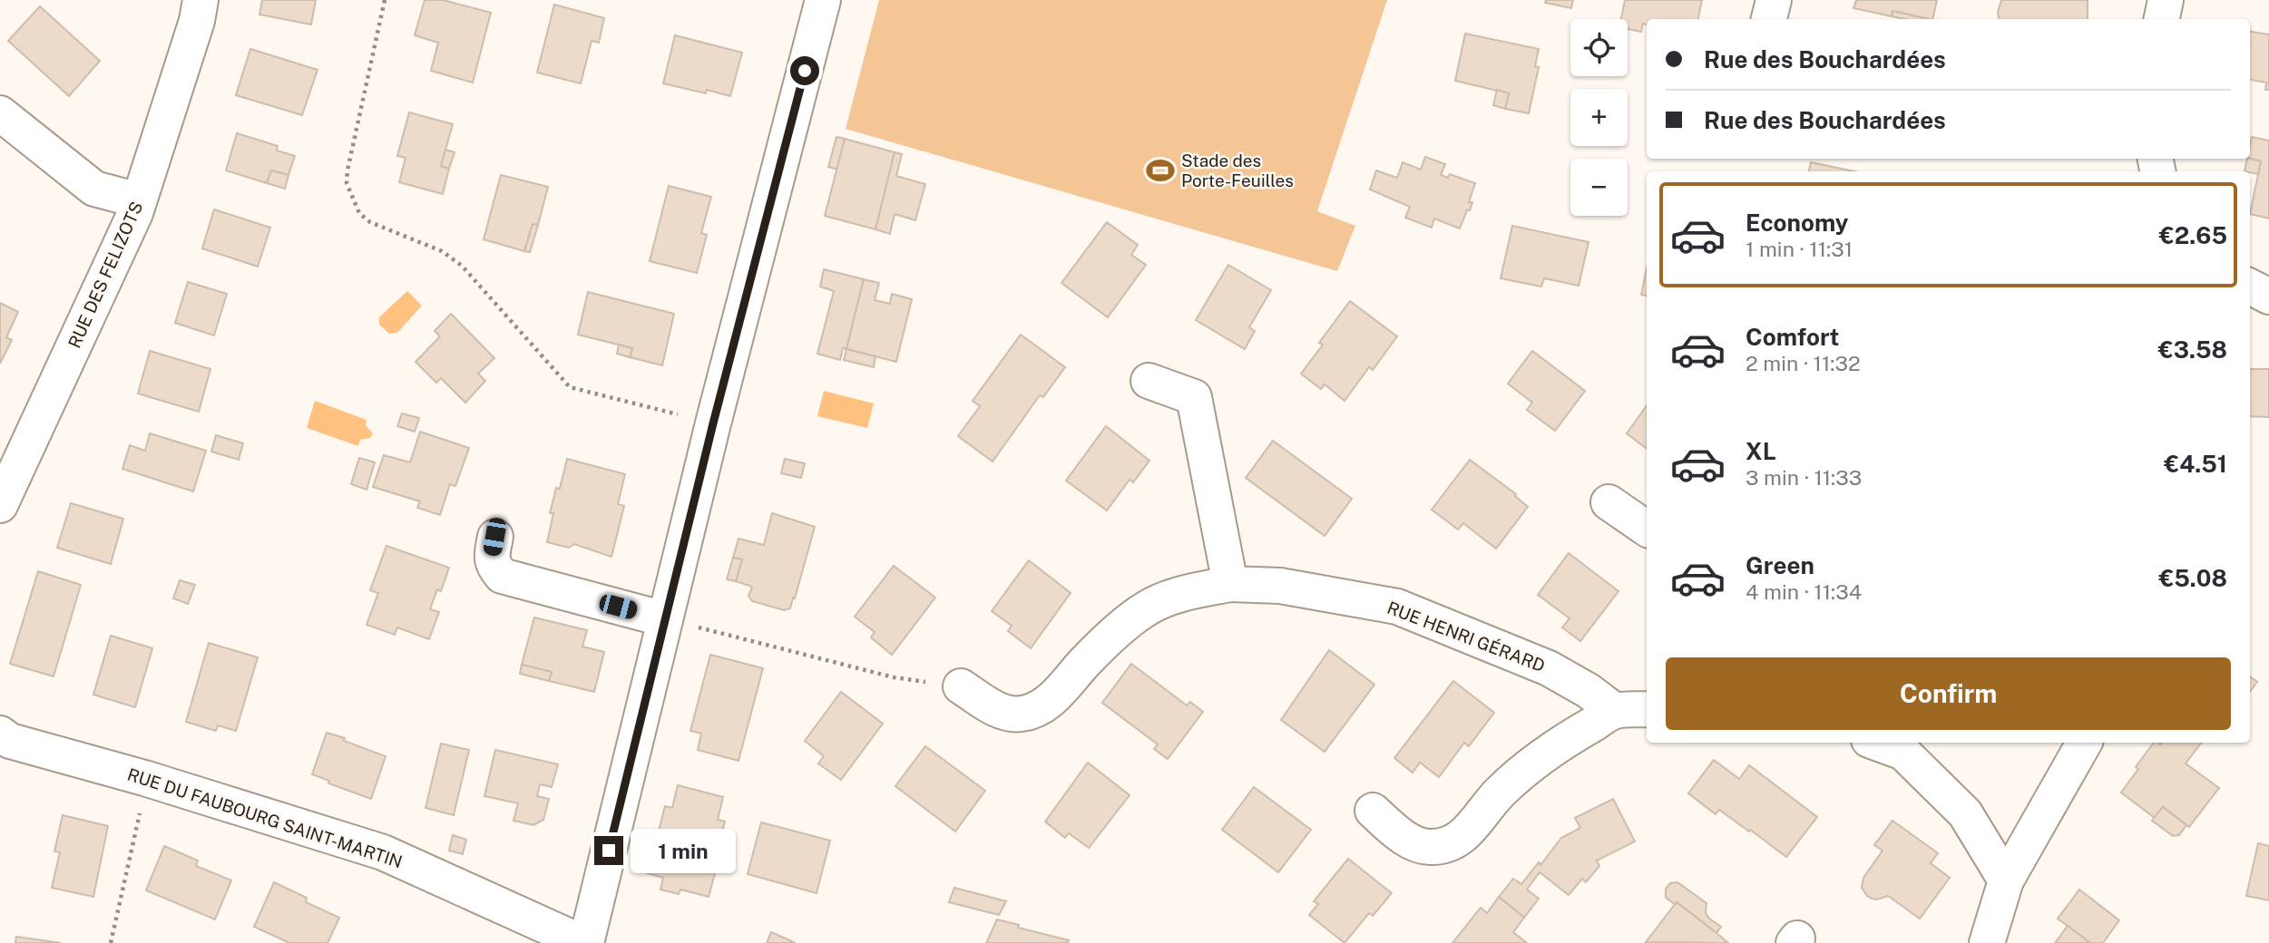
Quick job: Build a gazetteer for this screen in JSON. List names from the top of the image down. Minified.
{"streets":{"street":["RUE DES FELIZOTS","RUE HENRI GÉRARD","RUE DU FAUBOURG SAINT-MARTIN"]},"places":{"sports":["Stade des Porte-Feuilles"]},"page":{"map_buttons":["+","−"],"banner":["Rue des Bouchardées","Rue des Bouchardées"],"list":[{"name":"Economy","note":"1 min · 11:31","value":"€2.65"},{"name":"Comfort","note":"2 min · 11:32","value":"€3.58"},{"name":"XL","note":"3 min · 11:33","value":"€4.51"},{"name":"Green","note":"4 min · 11:34","value":"€5.08"}],"buttons":"Confirm","bubble":"1 min"}}
